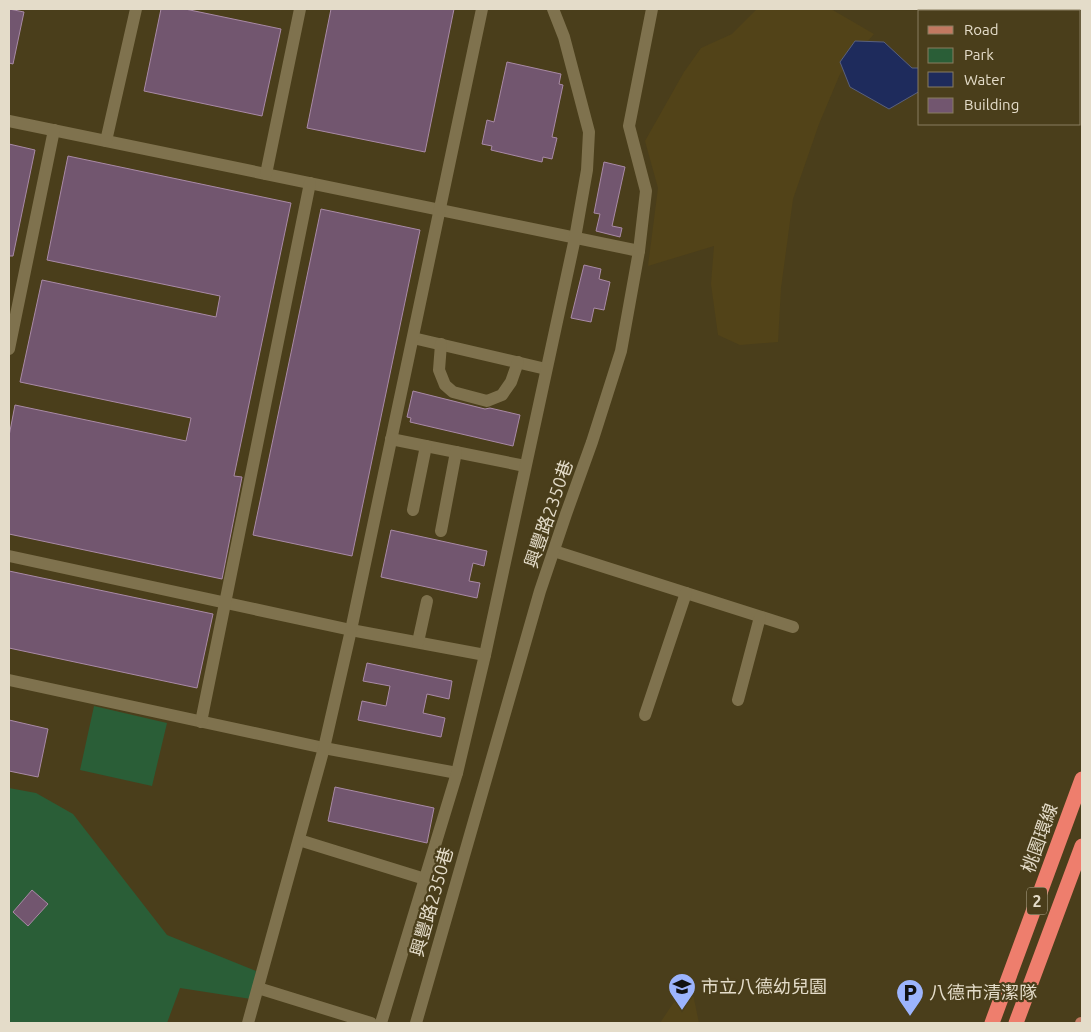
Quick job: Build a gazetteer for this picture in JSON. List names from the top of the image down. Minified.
{"streets":{"highway":["桃園環線","2"],"street":["興豐路2350巷"]},"places":{"school or university":["市立八德幼兒園"],"parking":["八德市清潔隊"]},"legend":["Road","Park","Water","Building"]}
